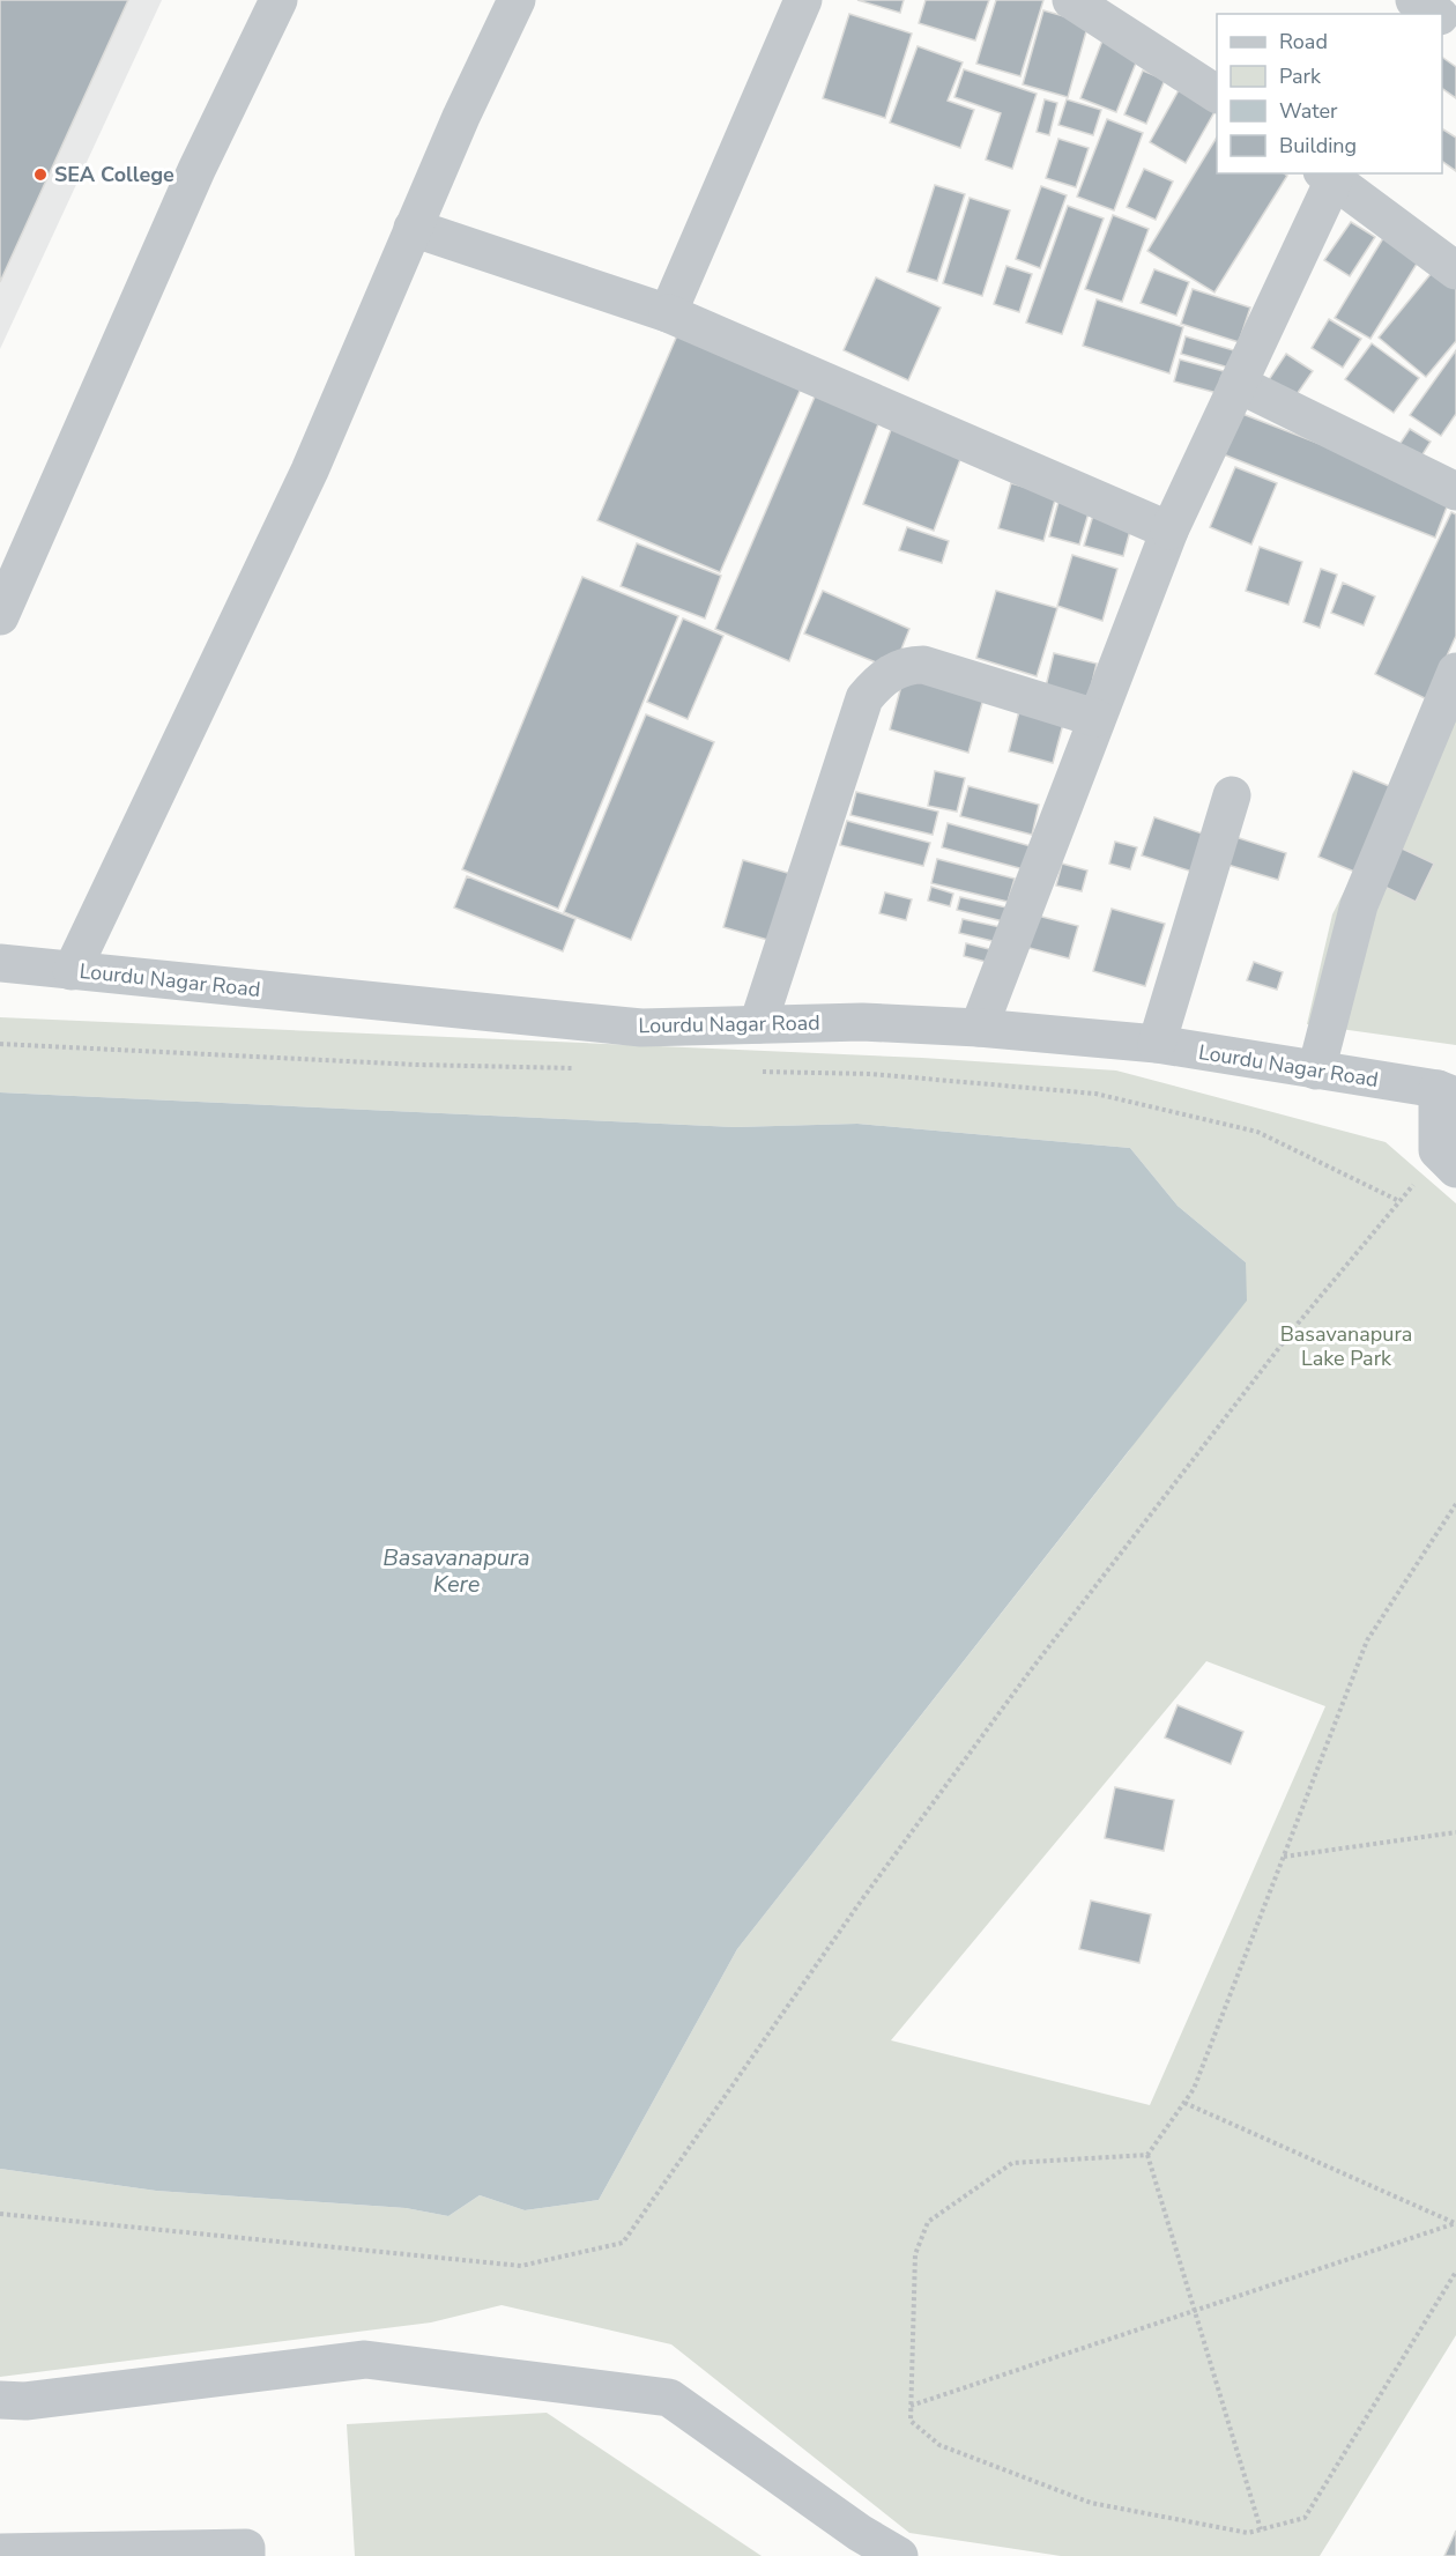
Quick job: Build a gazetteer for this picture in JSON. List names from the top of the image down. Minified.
{"streets":{"street":["Lourdu Nagar Road"]},"water":["Basavanapura Kere"],"parks":["Basavanapura Lake Park"],"places":["SEA College"],"legend":["Road","Park","Water","Building"]}
